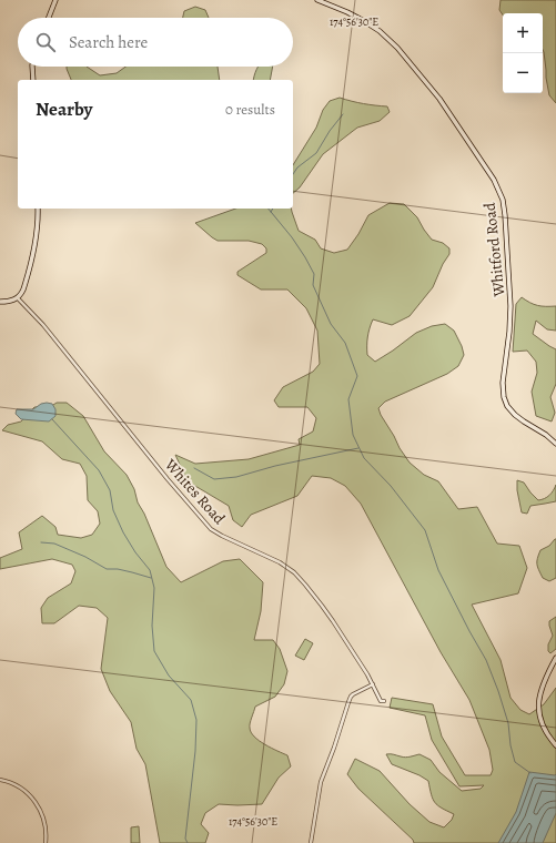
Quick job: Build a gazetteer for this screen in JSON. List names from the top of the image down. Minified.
{"streets":{"main road":["Whitford Road"],"street":["Whites Road"]},"page":{"map_buttons":["+","−"],"search":"Search here","heading":["Nearby","0 results"]},"coordinates":["174°56'30\"E"]}
